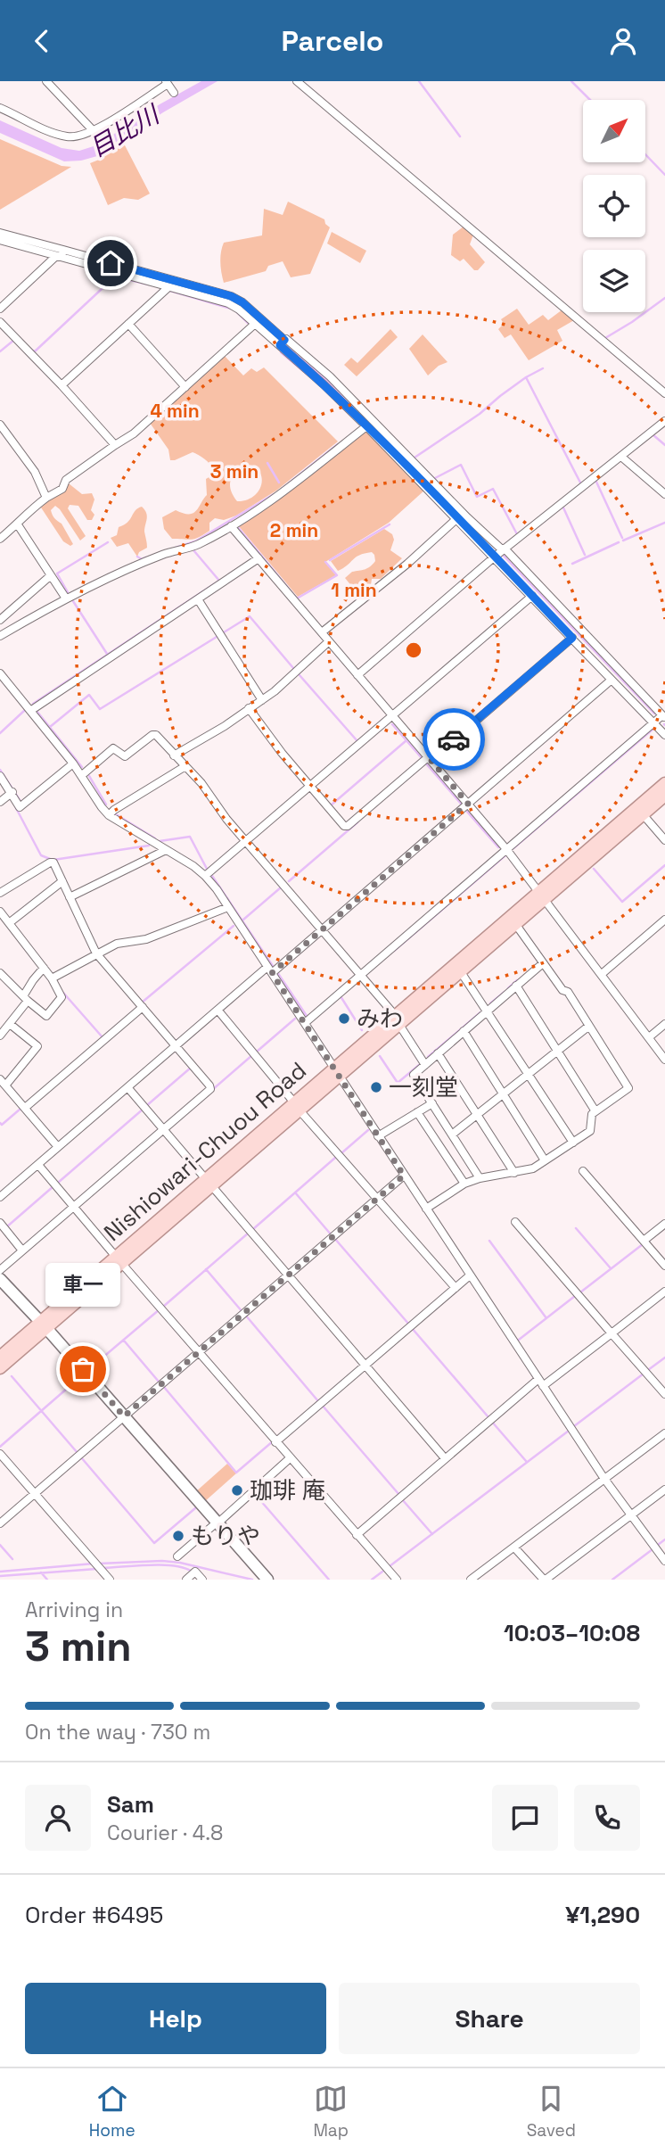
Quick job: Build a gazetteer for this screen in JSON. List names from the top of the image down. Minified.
{"streets":{"main road":["Nishiowari-Chuou Road"]},"water":["目比川"],"places":["みわ","一刻堂","車一","珈琲 庵","もりや"],"north":"top right","page":{"header":"Parcelo","bubble":"車一","heading":["3 min","Arriving in","10:03–10:08"],"panel":["Sam","Courier · 4.8","Order #6495","¥1,290"],"bar":"On the way · 730 m","buttons":["Help","Share"],"tabs":["Home","Map","Saved"]},"rings":["4 min","3 min","2 min","1 min"]}
